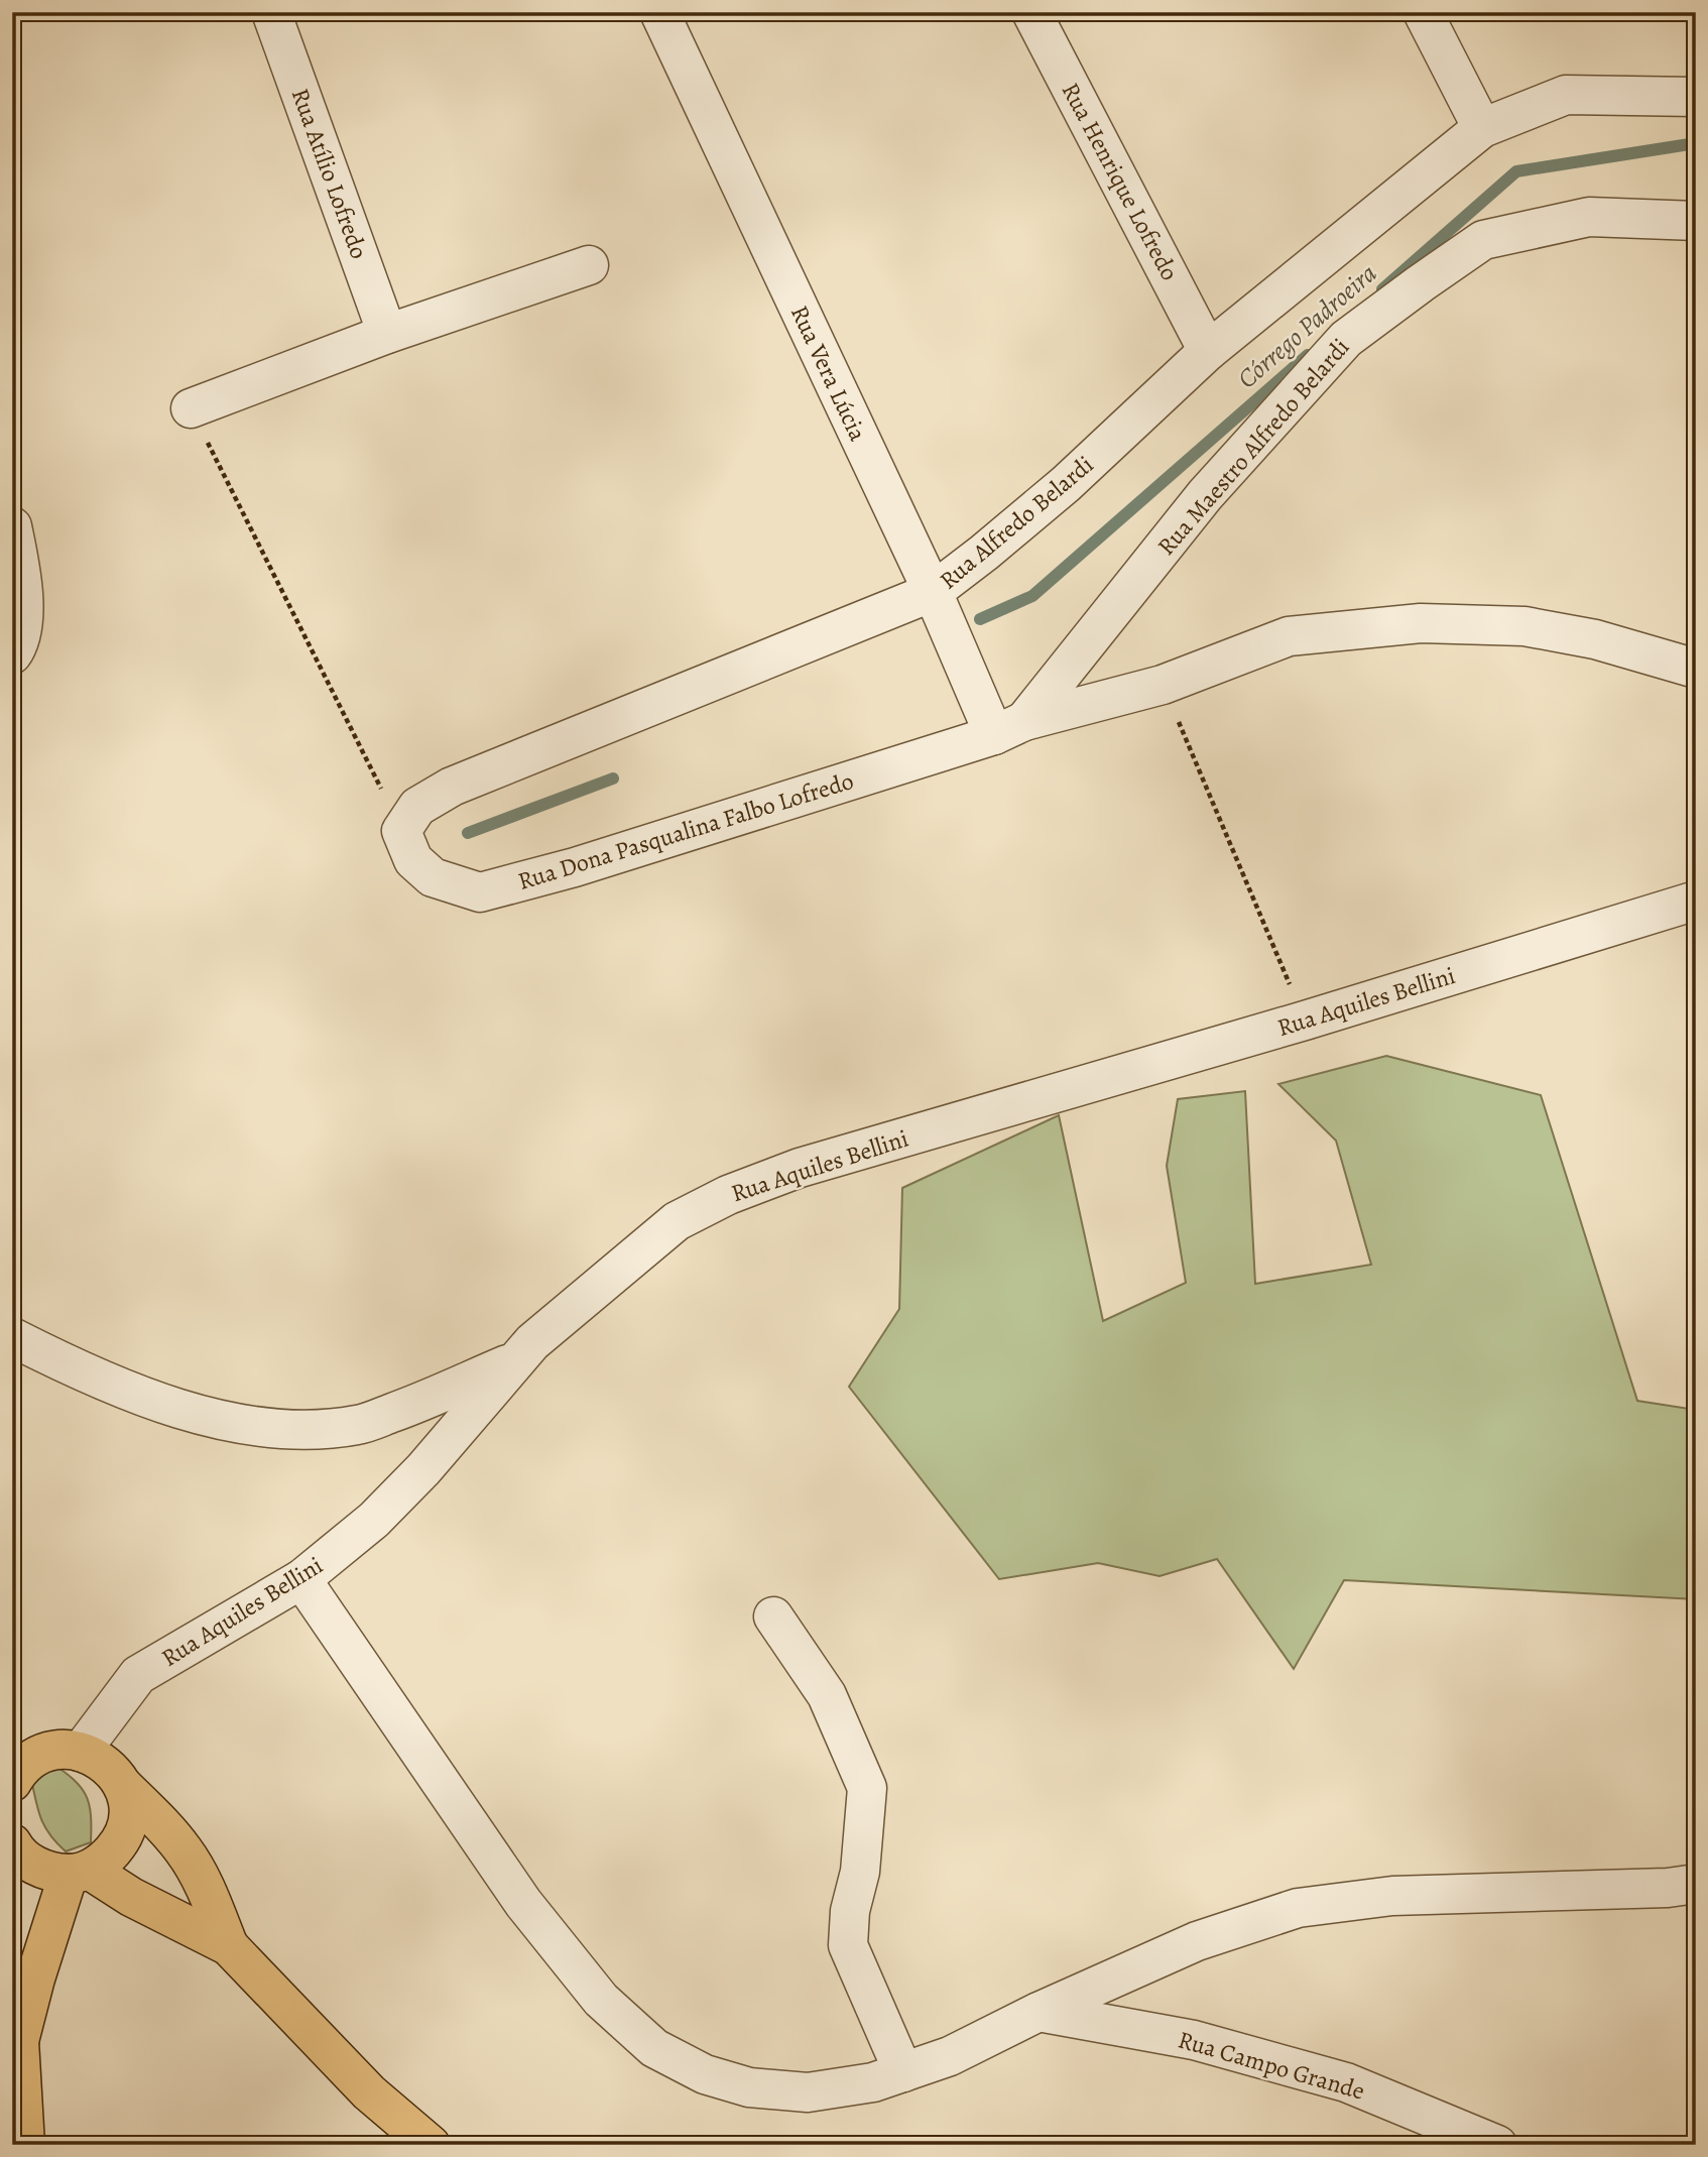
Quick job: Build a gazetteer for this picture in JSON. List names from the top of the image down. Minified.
{"streets":{"street":["Rua Atílio Lofredo","Rua Henrique Lofredo","Rua Vera Lúcia","Rua Maestro Alfredo Belardi","Rua Alfredo Belardi","Rua Dona Pasqualina Falbo Lofredo","Rua Aquiles Bellini","Rua Campo Grande"]},"crossings":[["Rua Henrique Lofredo","Rua Alfredo Belardi"],["Rua Vera Lúcia","Rua Maestro Alfredo Belardi"],["Rua Vera Lúcia","Rua Alfredo Belardi"],["Rua Vera Lúcia","Rua Dona Pasqualina Falbo Lofredo"],["Rua Maestro Alfredo Belardi","Rua Dona Pasqualina Falbo Lofredo"],["Rua Alfredo Belardi","Rua Dona Pasqualina Falbo Lofredo"]],"water":["Córrego Padroeira"]}
